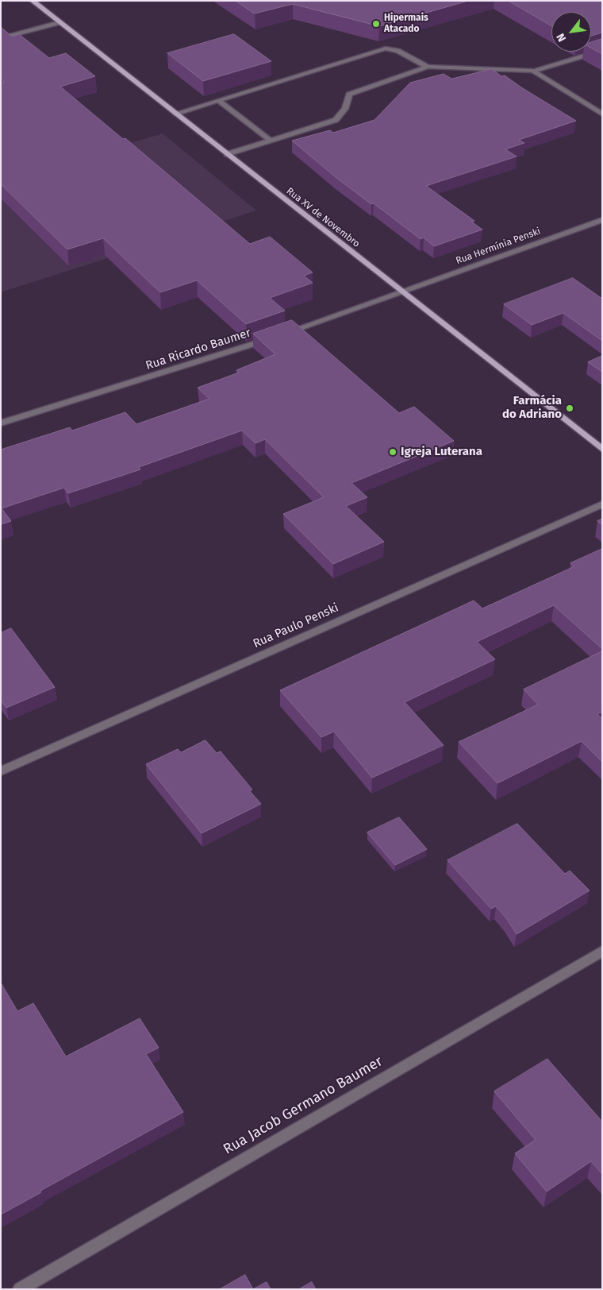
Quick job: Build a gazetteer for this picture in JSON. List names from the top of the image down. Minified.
{"streets":{"main road":["Rua XV de Novembro"],"street":["Rua Hermínia Penski","Rua Ricardo Baumer","Rua Paulo Penski","Rua Jacob Germano Baumer"]},"crossings":[["Rua XV de Novembro","Rua Hermínia Penski"],["Rua XV de Novembro","Rua Ricardo Baumer"],["Rua Hermínia Penski","Rua Ricardo Baumer"]],"places":["Hipermais Atacado","Farmácia do Adriano","Igreja Luterana"],"north":"bottom left"}
